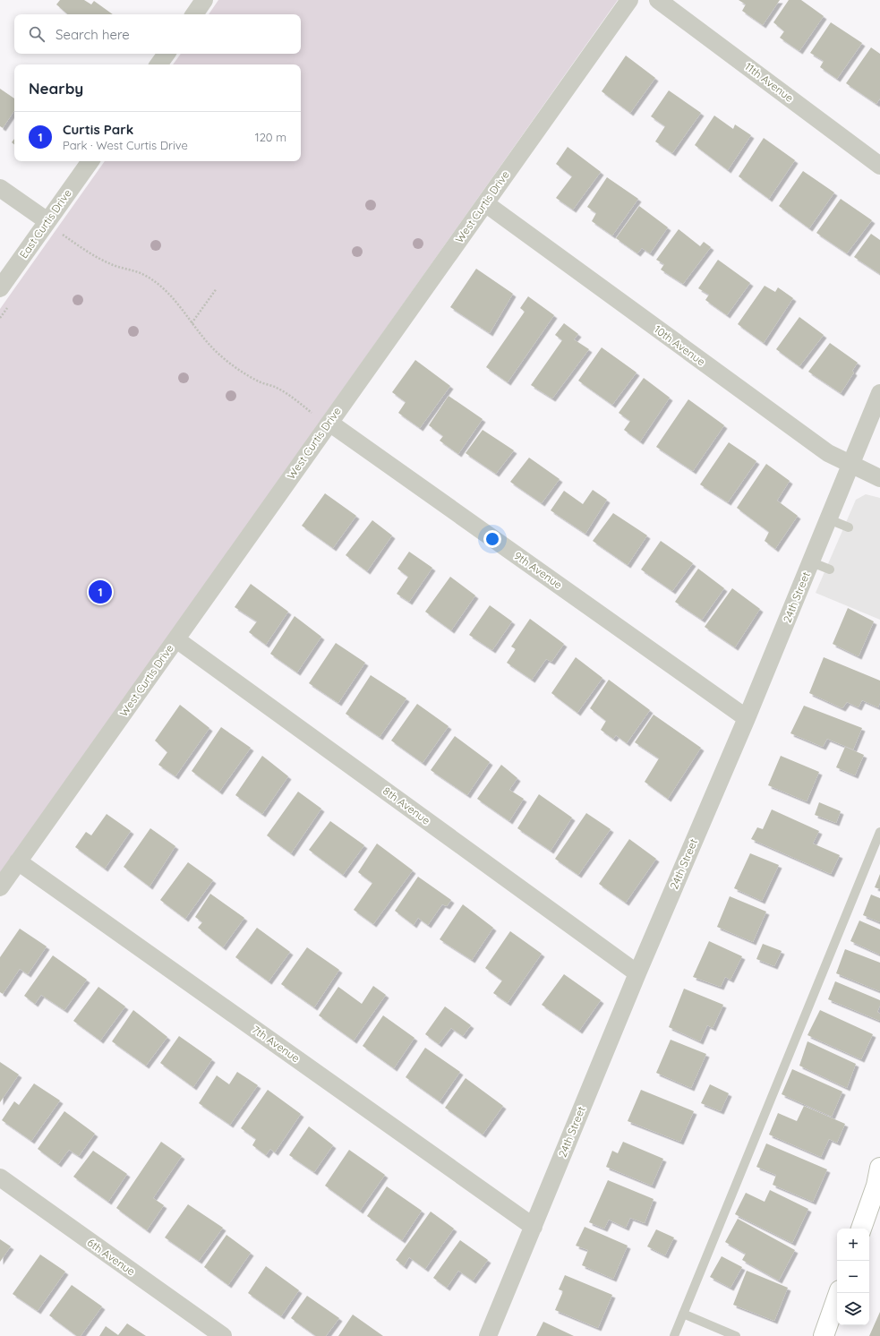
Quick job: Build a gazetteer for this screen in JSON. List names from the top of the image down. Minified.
{"streets":{"street":["11th Avenue","West Curtis Drive","East Curtis Drive","10th Avenue","9th Avenue","24th Street","8th Avenue","7th Avenue","6th Avenue"]},"crossings":[["West Curtis Drive","10th Avenue"],["West Curtis Drive","9th Avenue"],["West Curtis Drive","8th Avenue"],["West Curtis Drive","7th Avenue"],["10th Avenue","24th Street"],["9th Avenue","24th Street"],["24th Street","8th Avenue"],["24th Street","7th Avenue"]],"page":{"search":"Search here","heading":"Nearby","list":[{"mark":"1","name":"Curtis Park","note":"Park · West Curtis Drive","value":"120 m"}],"pins":"1","map_buttons":["+","−"]}}
